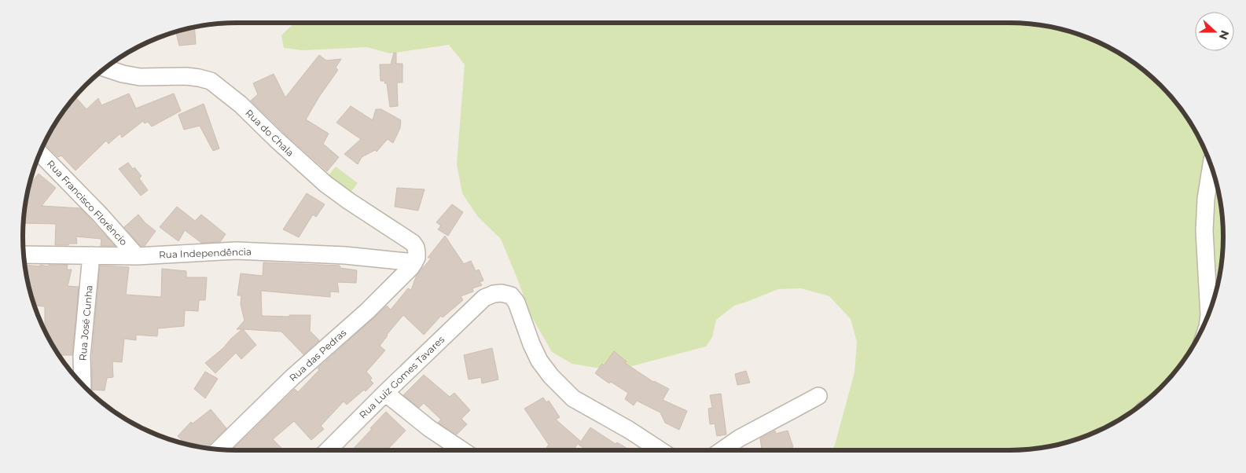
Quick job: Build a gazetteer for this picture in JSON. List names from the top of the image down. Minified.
{"streets":{"street":["Rua do Chala","Rua Francisco Florêncio","Rua Independência","Rua José Cunha","Rua das Pedras","Rua Luiz Gomes Tavares"]},"crossings":[["Rua do Chala","Rua Independência"],["Rua do Chala","Rua das Pedras"],["Rua Francisco Florêncio","Rua Independência"],["Rua Independência","Rua José Cunha"],["Rua Independência","Rua das Pedras"]],"north":"right"}
